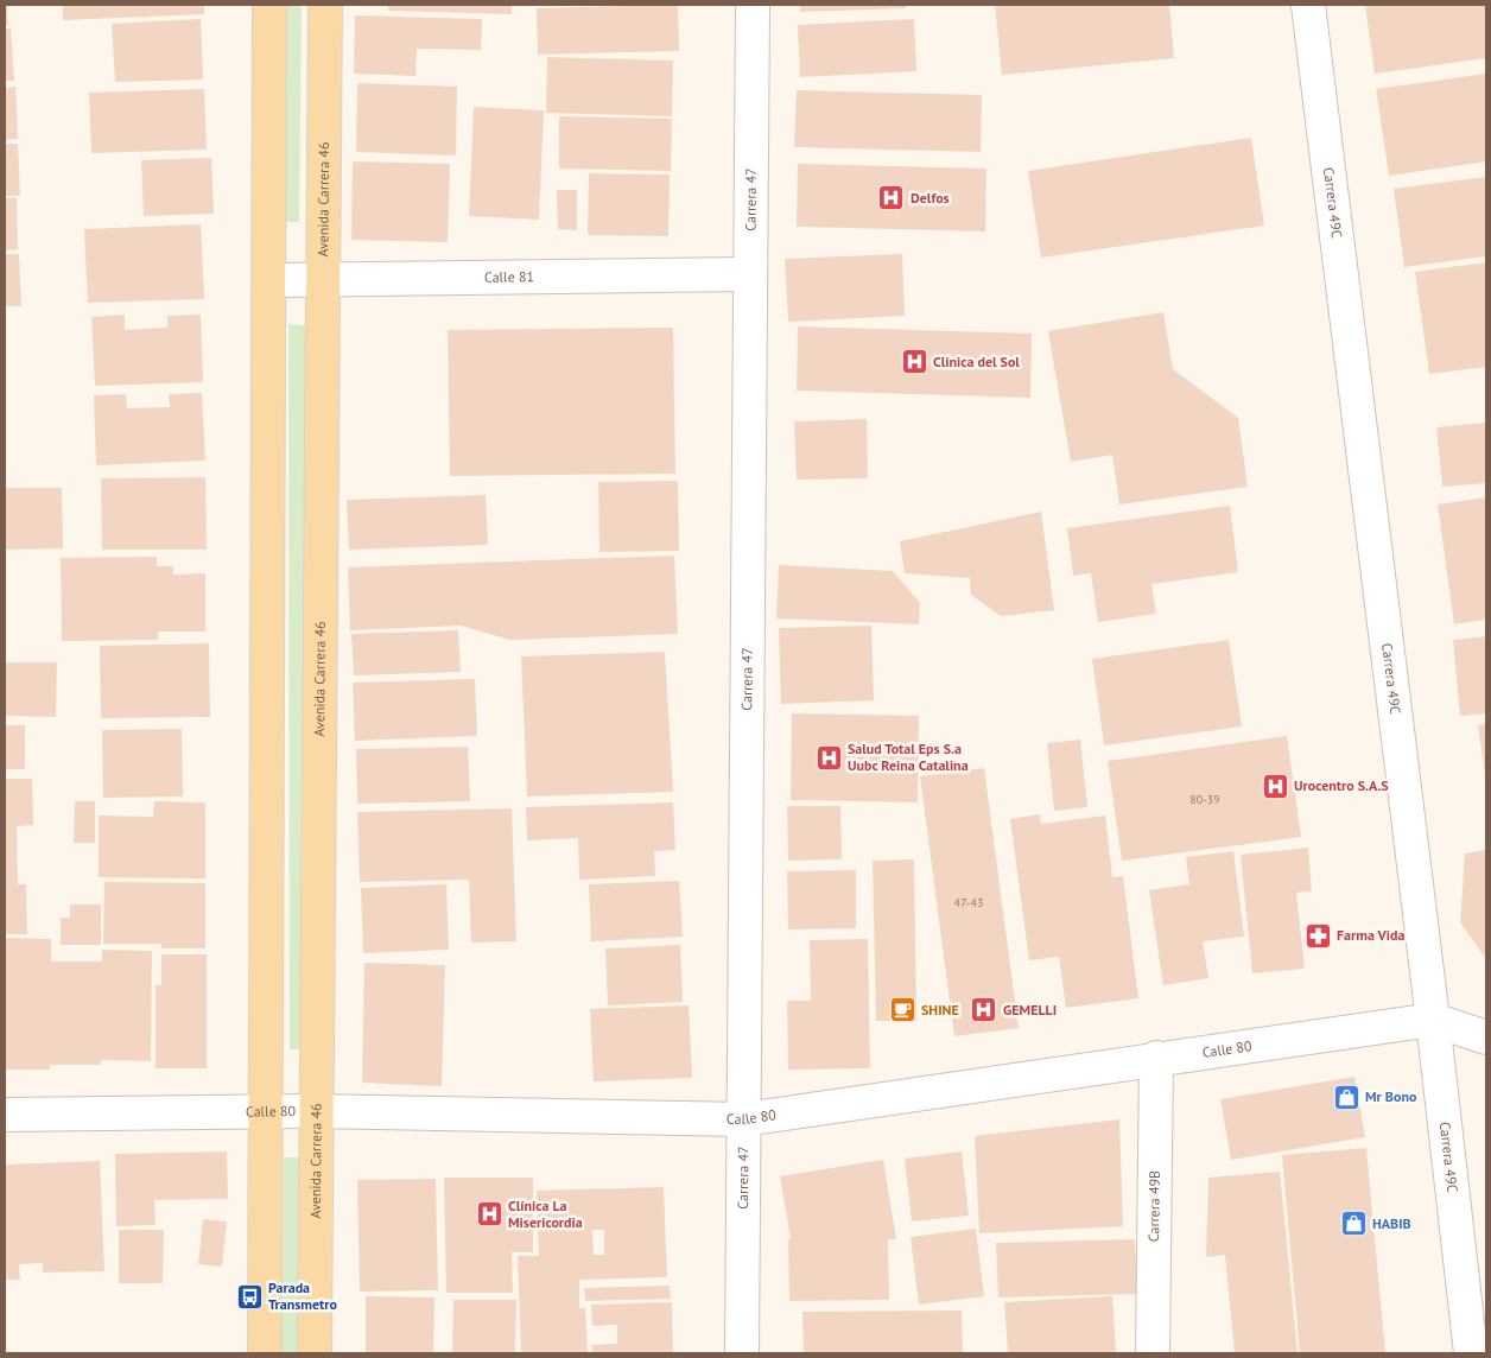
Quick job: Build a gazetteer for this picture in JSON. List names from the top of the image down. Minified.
{"streets":{"main road":["Avenida Carrera 46"],"street":["Carrera 47","Carrera 49C","Calle 81","Calle 80","Carrera 49B"]},"crossings":[["Avenida Carrera 46","Calle 81"],["Avenida Carrera 46","Calle 80"],["Carrera 47","Calle 81"],["Carrera 47","Calle 80"],["Carrera 49C","Calle 80"],["Calle 80","Carrera 49B"]],"places":{"hospital":["Delfos","Clínica del Sol","Salud Total Eps S.a Uubc Reina Catalina","Urocentro S.A.S","GEMELLI","Clínica La Misericordia"],"pharmacy":["Farma Vida"],"cafe":["SHINE"],"shop":["Mr Bono","HABIB"],"bus stop":["Parada Transmetro"]},"house_numbers":["80-39","47-43"]}
